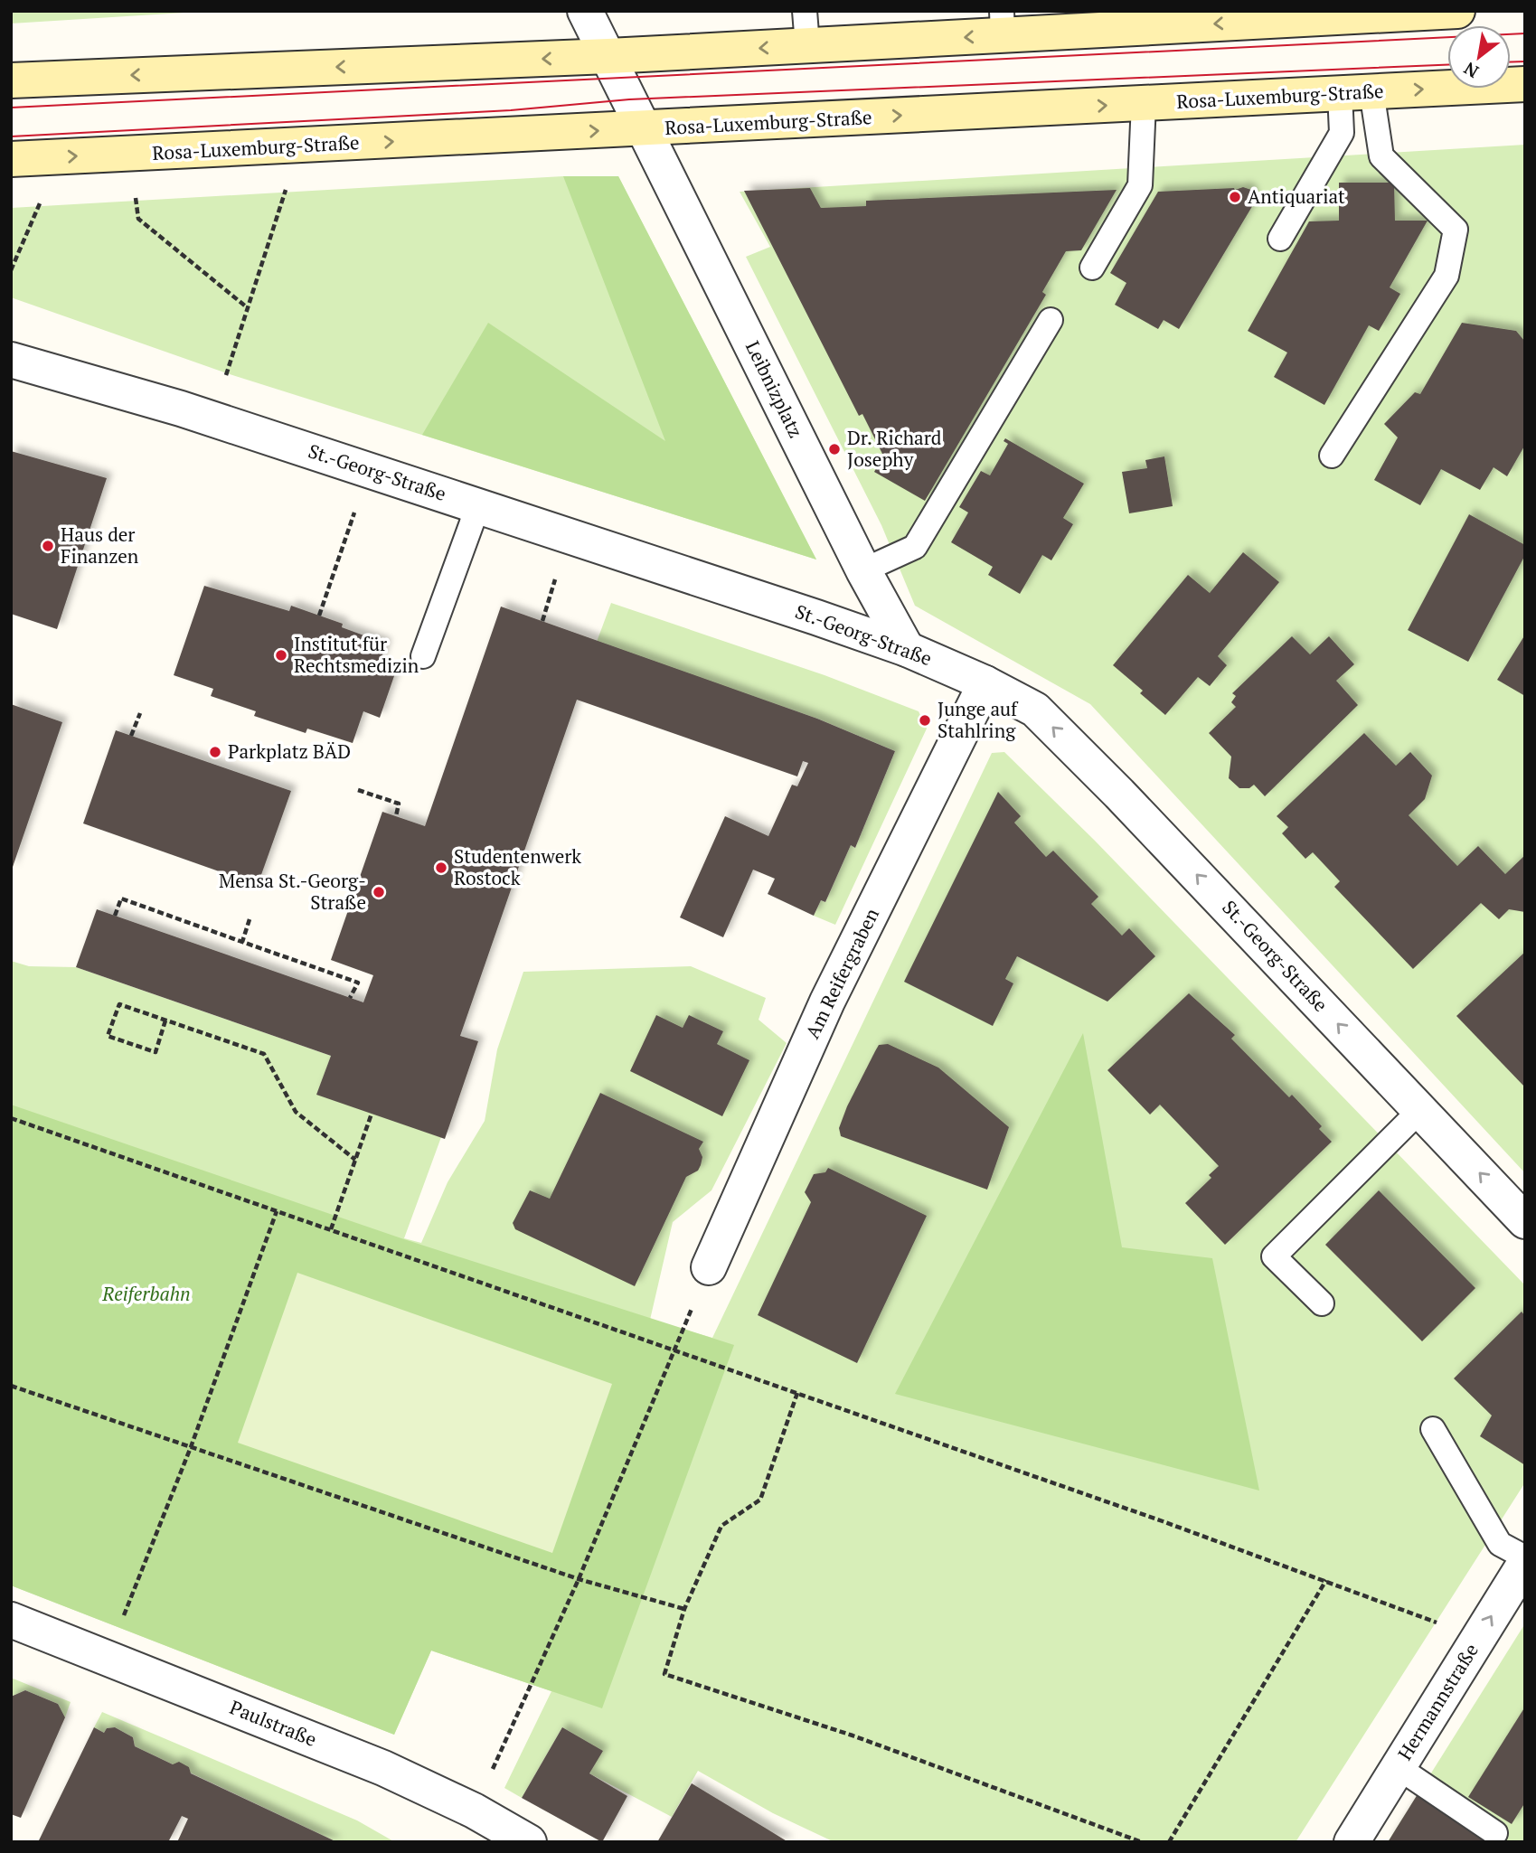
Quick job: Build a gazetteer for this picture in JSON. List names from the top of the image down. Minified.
{"streets":{"street":["Rosa-Luxemburg-Straße","Leibnizplatz","St.-Georg-Straße","Am Reifergraben","Hermannstraße","Paulstraße"]},"crossings":[["Rosa-Luxemburg-Straße","Leibnizplatz"],["Leibnizplatz","St.-Georg-Straße"],["St.-Georg-Straße","Am Reifergraben"]],"one_way":["St.-Georg-Straße"],"parks":["Reiferbahn"],"places":["Antiquariat","Dr. Richard Josephy","Haus der Finanzen","Institut für Rechtsmedizin","Junge auf Stahlring","Parkplatz BÄD","Studentenwerk Rostock","Mensa St.-Georg- Straße"],"north":"bottom left"}
